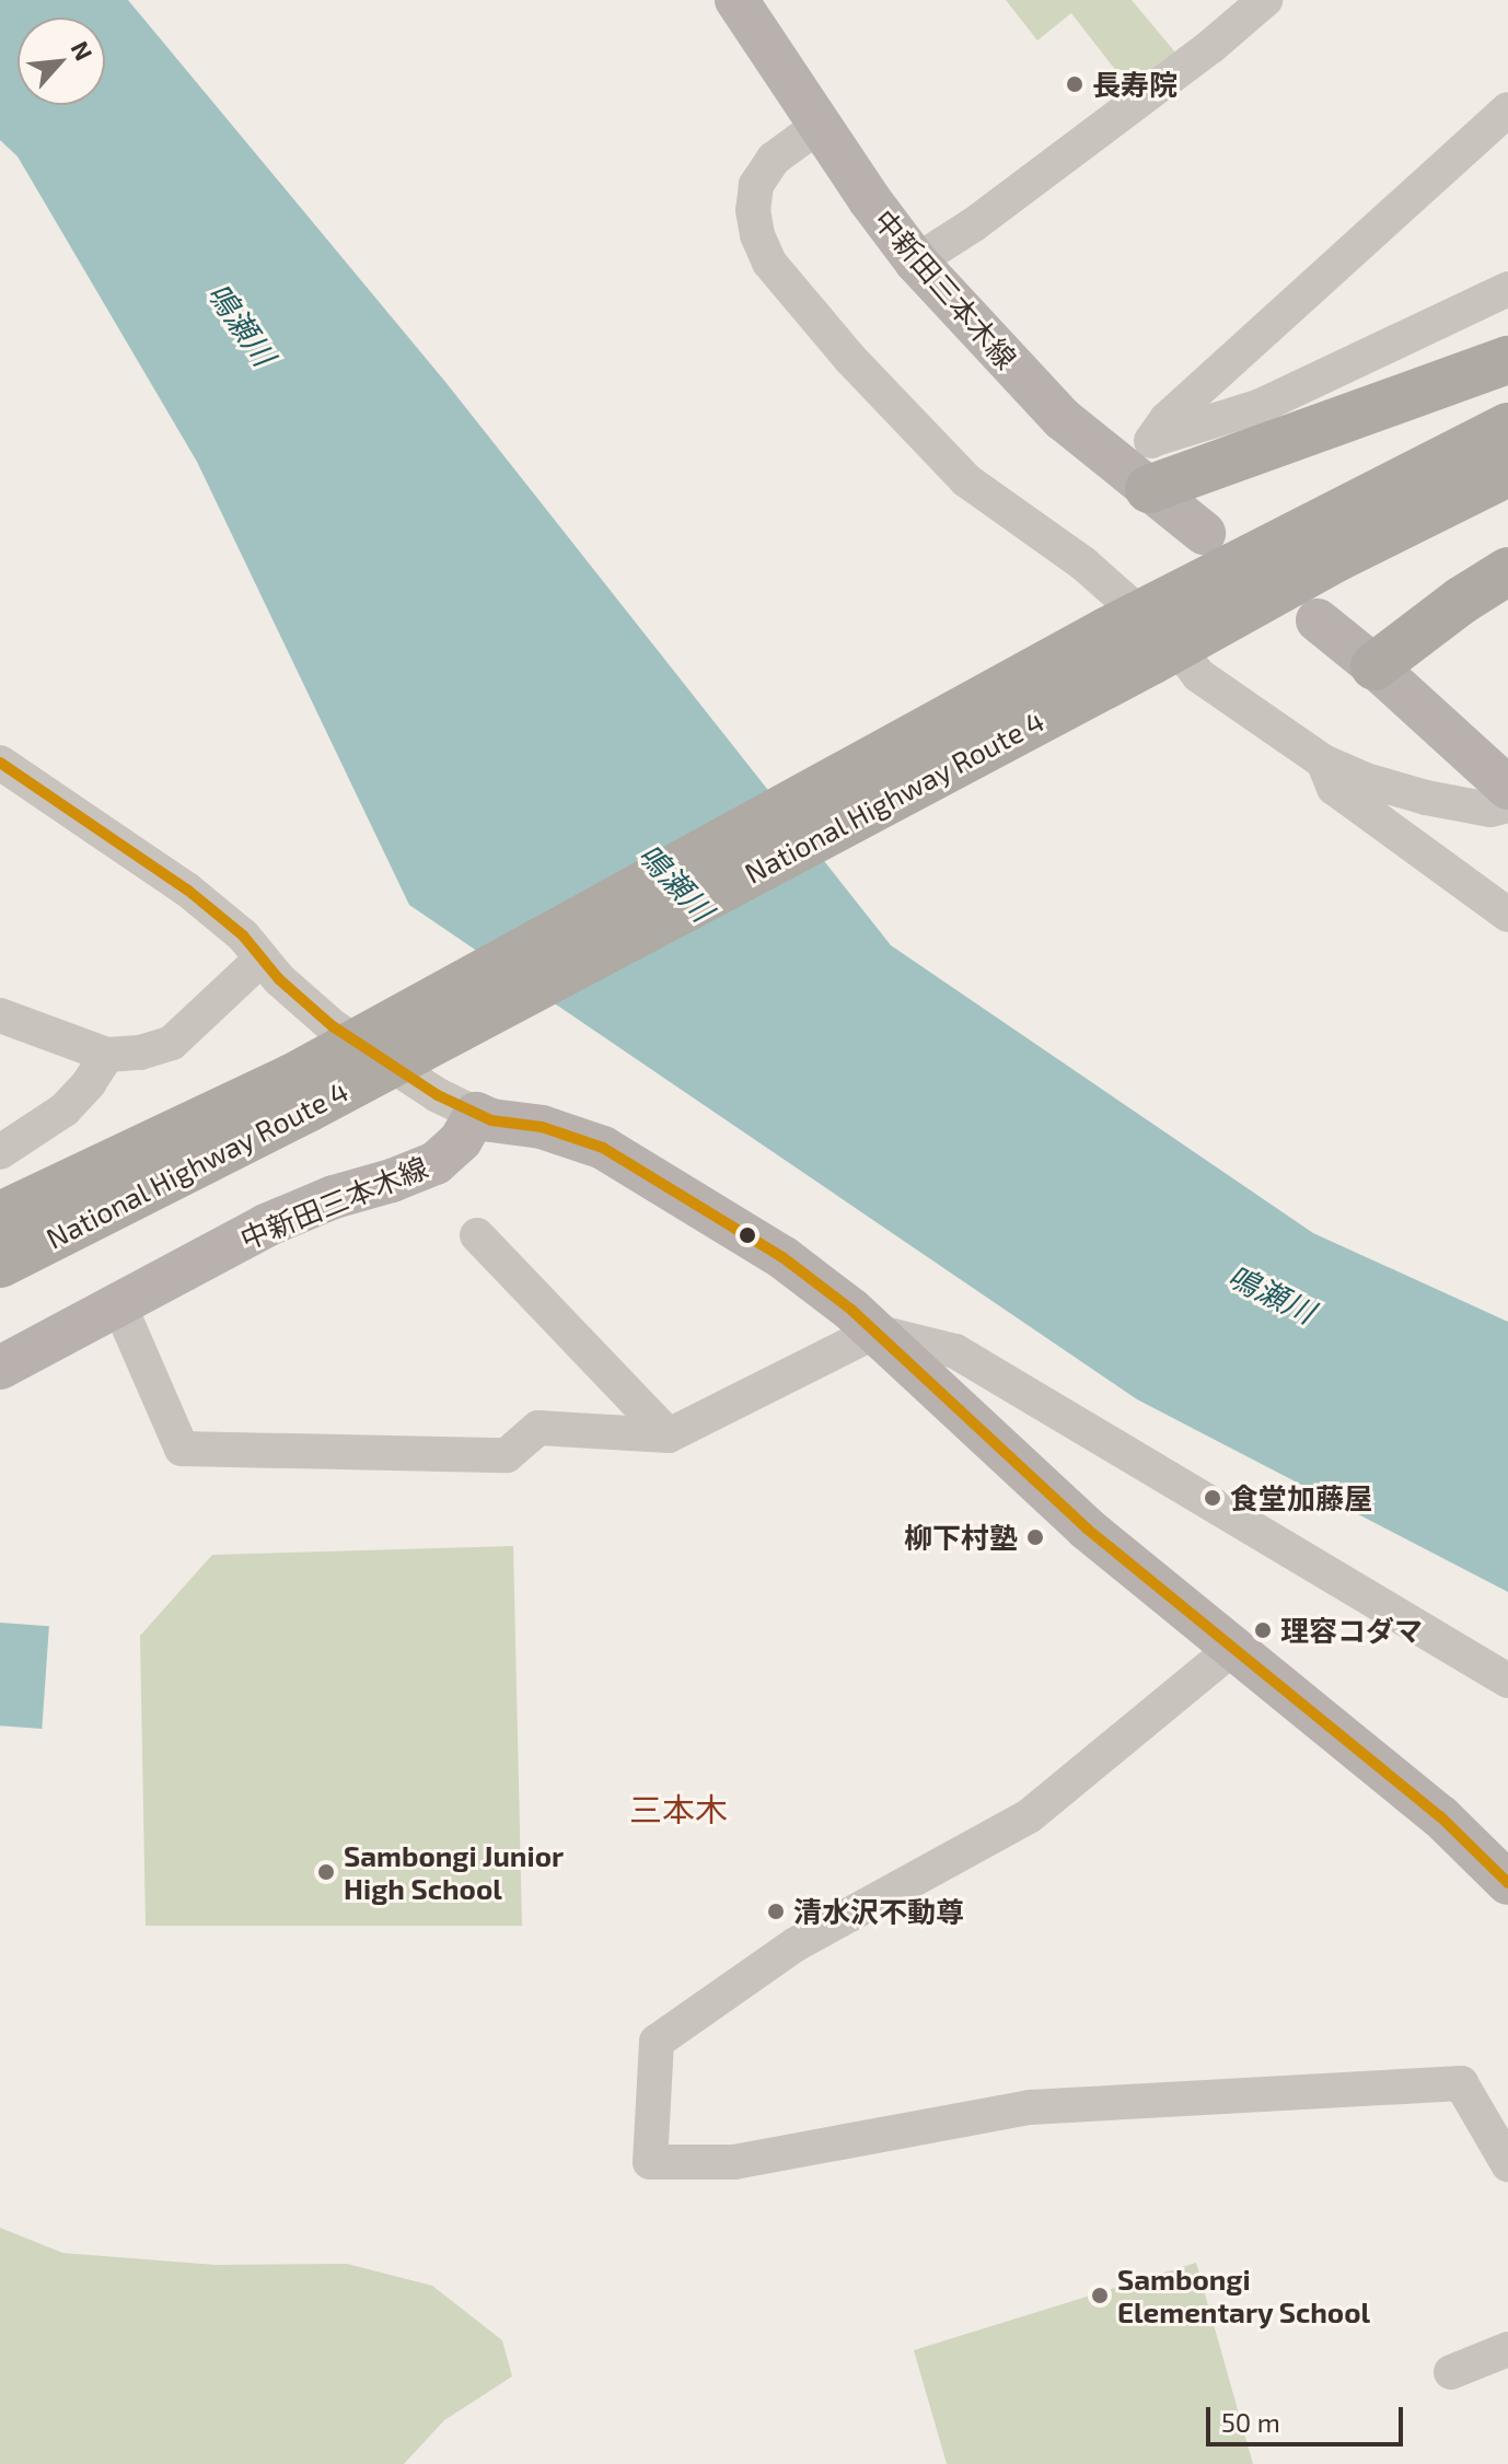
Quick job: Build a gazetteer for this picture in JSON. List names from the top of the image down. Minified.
{"streets":{"highway":["National Highway Route 4"],"main road":["中新田三本木線"]},"districts":["三本木"],"water":["鳴瀬川"],"places":["長寿院","食堂加藤屋","柳下村塾","理容コダマ","Sambongi Junior High School","清水沢不動尊","Sambongi Elementary School"],"scale_bar":"50 m","north":"top right"}
